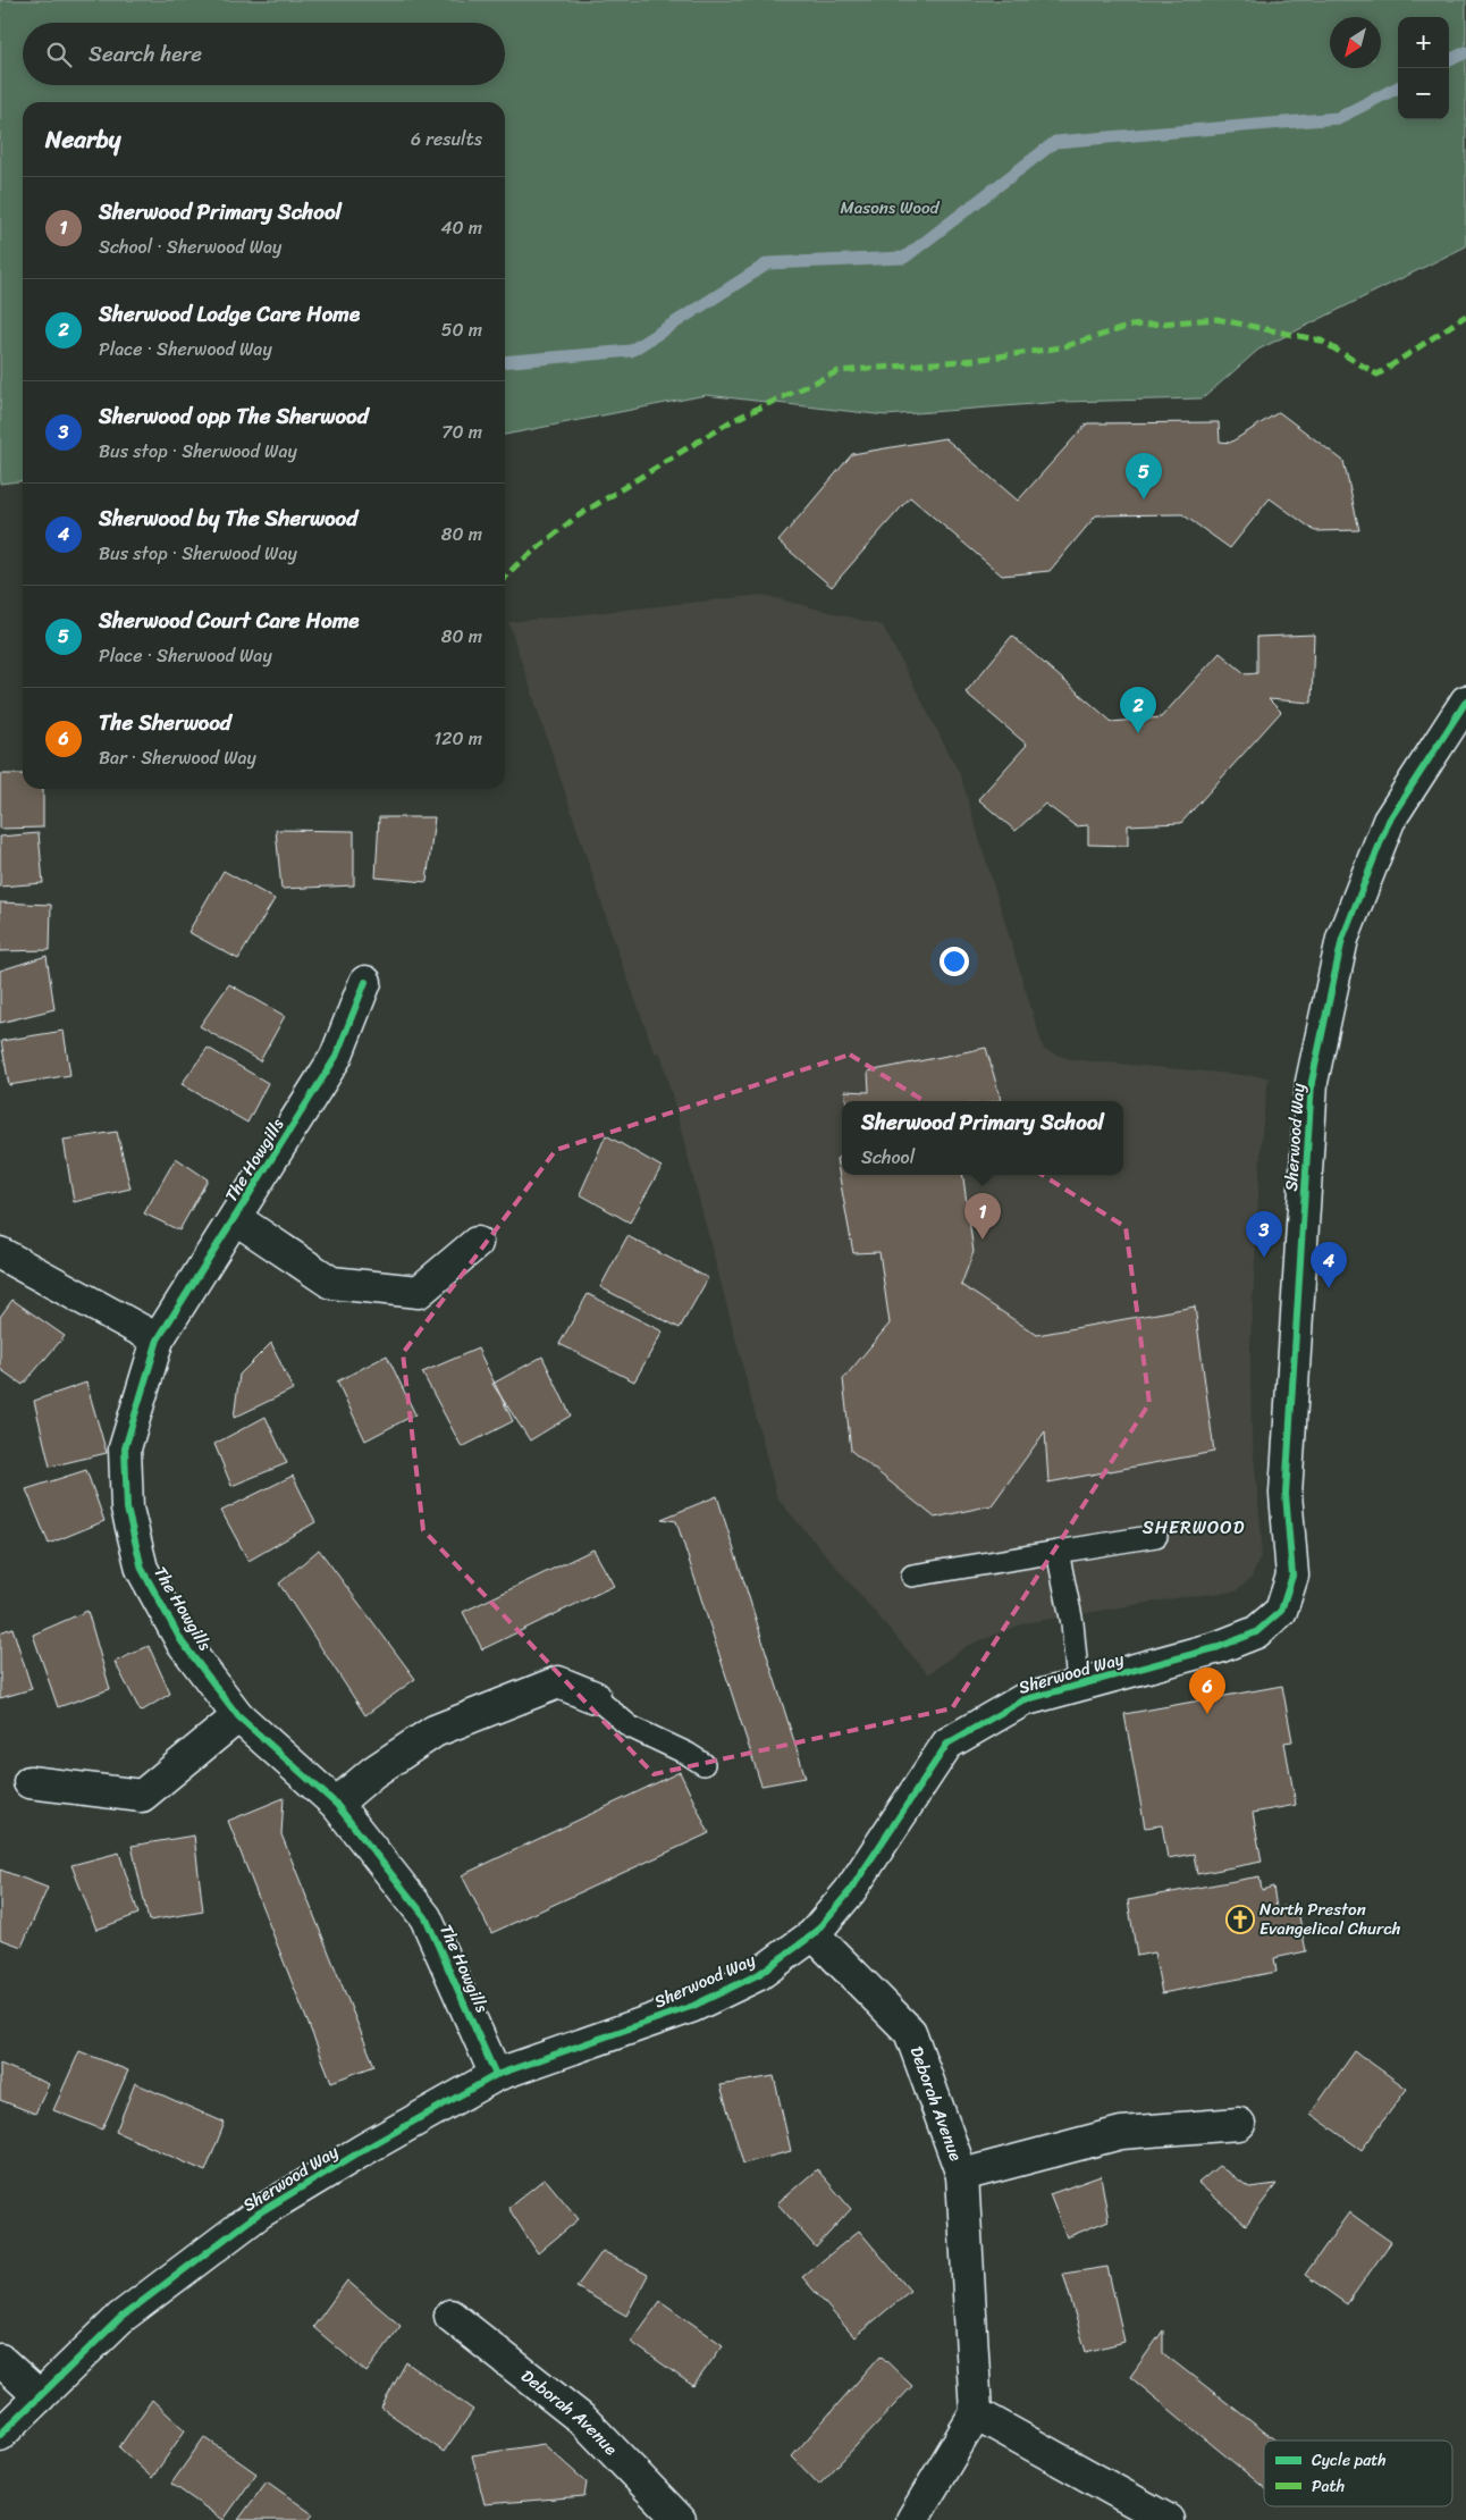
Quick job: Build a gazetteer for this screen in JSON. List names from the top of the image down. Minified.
{"streets":{"street":["Sherwood Way","The Howgills","Deborah Avenue"]},"crossings":[["Sherwood Way","The Howgills"],["Sherwood Way","Deborah Avenue"]],"districts":["SHERWOOD"],"parks":["Masons Wood"],"places":{"church":["North Preston Evangelical Church"]},"legend":["Cycle path","Path"],"north":"bottom left","page":{"map_buttons":["+","−"],"search":"Search here","heading":["Nearby","6 results"],"list":[{"mark":"1","name":"Sherwood Primary School","note":"School · Sherwood Way","value":"40 m"},{"mark":"2","name":"Sherwood Lodge Care Home","note":"Place · Sherwood Way","value":"50 m"},{"mark":"3","name":"Sherwood opp The Sherwood","note":"Bus stop · Sherwood Way","value":"70 m"},{"mark":"4","name":"Sherwood by The Sherwood","note":"Bus stop · Sherwood Way","value":"80 m"},{"mark":"5","name":"Sherwood Court Care Home","note":"Place · Sherwood Way","value":"80 m"},{"mark":"6","name":"The Sherwood","note":"Bar · Sherwood Way","value":"120 m"}],"pins":["5","2","1","3","4","6"],"popup":["Sherwood Primary School","School"]}}
